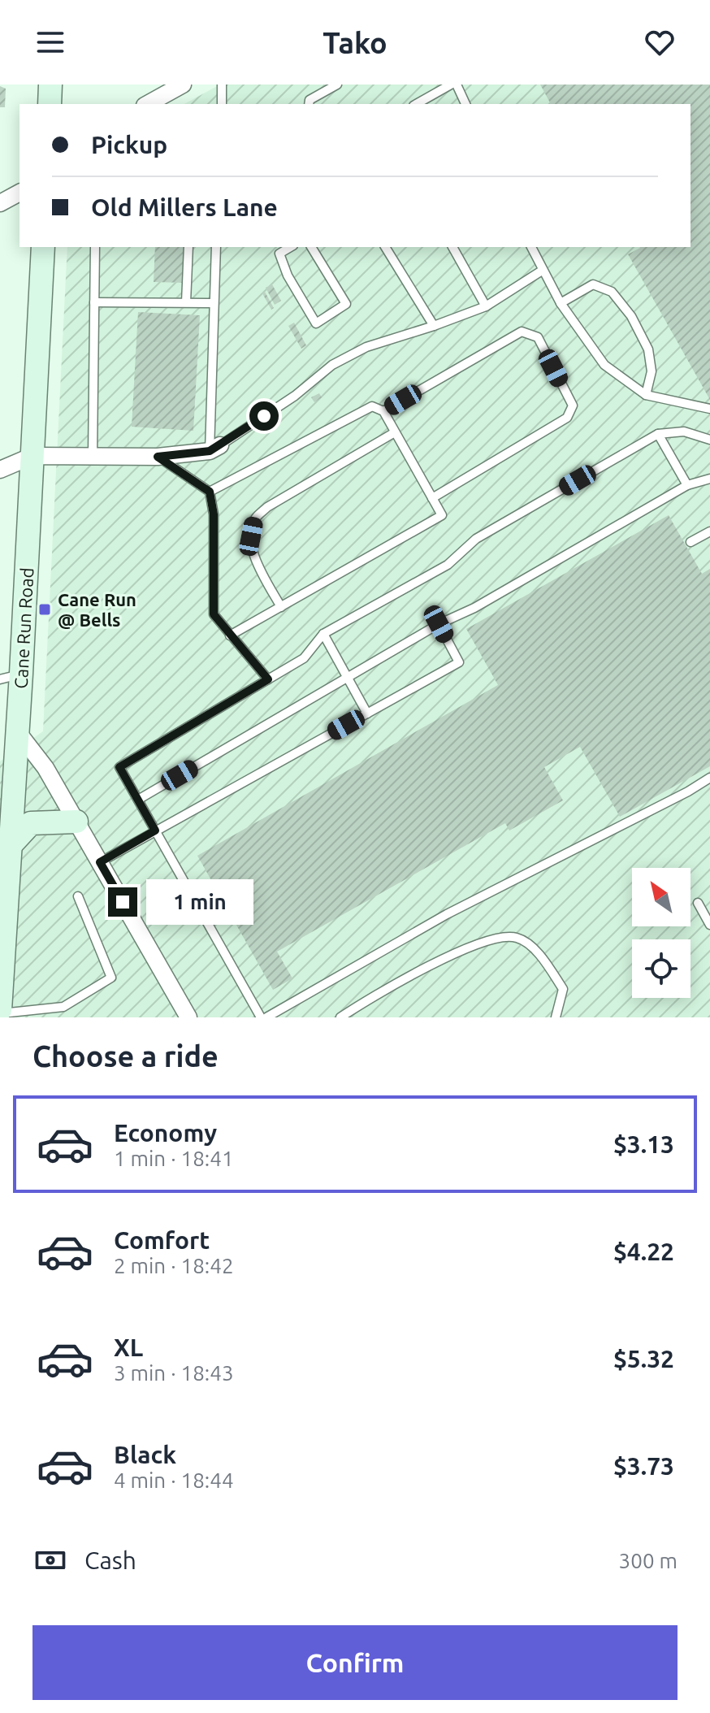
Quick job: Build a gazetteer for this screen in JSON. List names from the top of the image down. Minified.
{"streets":{"main road":["Cane Run Road"]},"places":{"transit":["Cane Run @ Bells"]},"north":"top left","page":{"header":"Tako","banner":["Pickup","Old Millers Lane"],"bubble":"1 min","heading":"Choose a ride","list":[{"name":"Economy","note":"1 min · 18:41","value":"$3.13"},{"name":"Comfort","note":"2 min · 18:42","value":"$4.22"},{"name":"XL","note":"3 min · 18:43","value":"$5.32"},{"name":"Black","note":"4 min · 18:44","value":"$3.73"}],"pay":["Cash","300 m"],"buttons":"Confirm"}}
